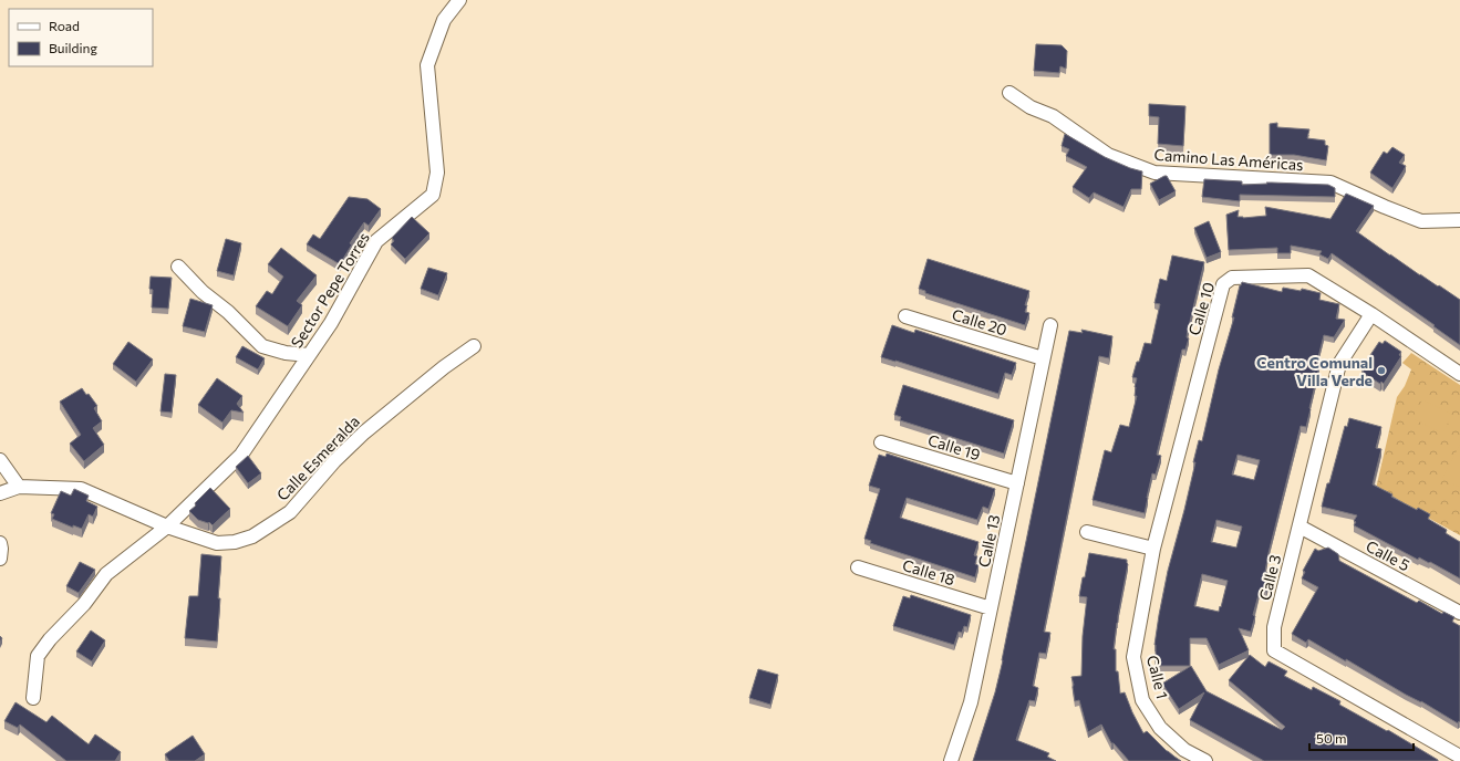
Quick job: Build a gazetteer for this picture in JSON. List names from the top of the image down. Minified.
{"streets":{"street":["Camino Las Américas","Sector Pepe Torres","Calle 10","Calle 20","Calle 19","Calle Esmeralda","Calle 13","Calle 5","Calle 18","Calle 3","Calle 1"]},"crossings":[["Sector Pepe Torres","Calle Esmeralda"],["Calle 10","Calle 3"],["Calle 10","Calle 1"],["Calle 20","Calle 13"],["Calle 19","Calle 13"],["Calle 13","Calle 18"],["Calle 5","Calle 3"]],"places":["Centro Comunal Villa Verde"],"legend":["Road","Building"],"scale_bar":"50 m"}
